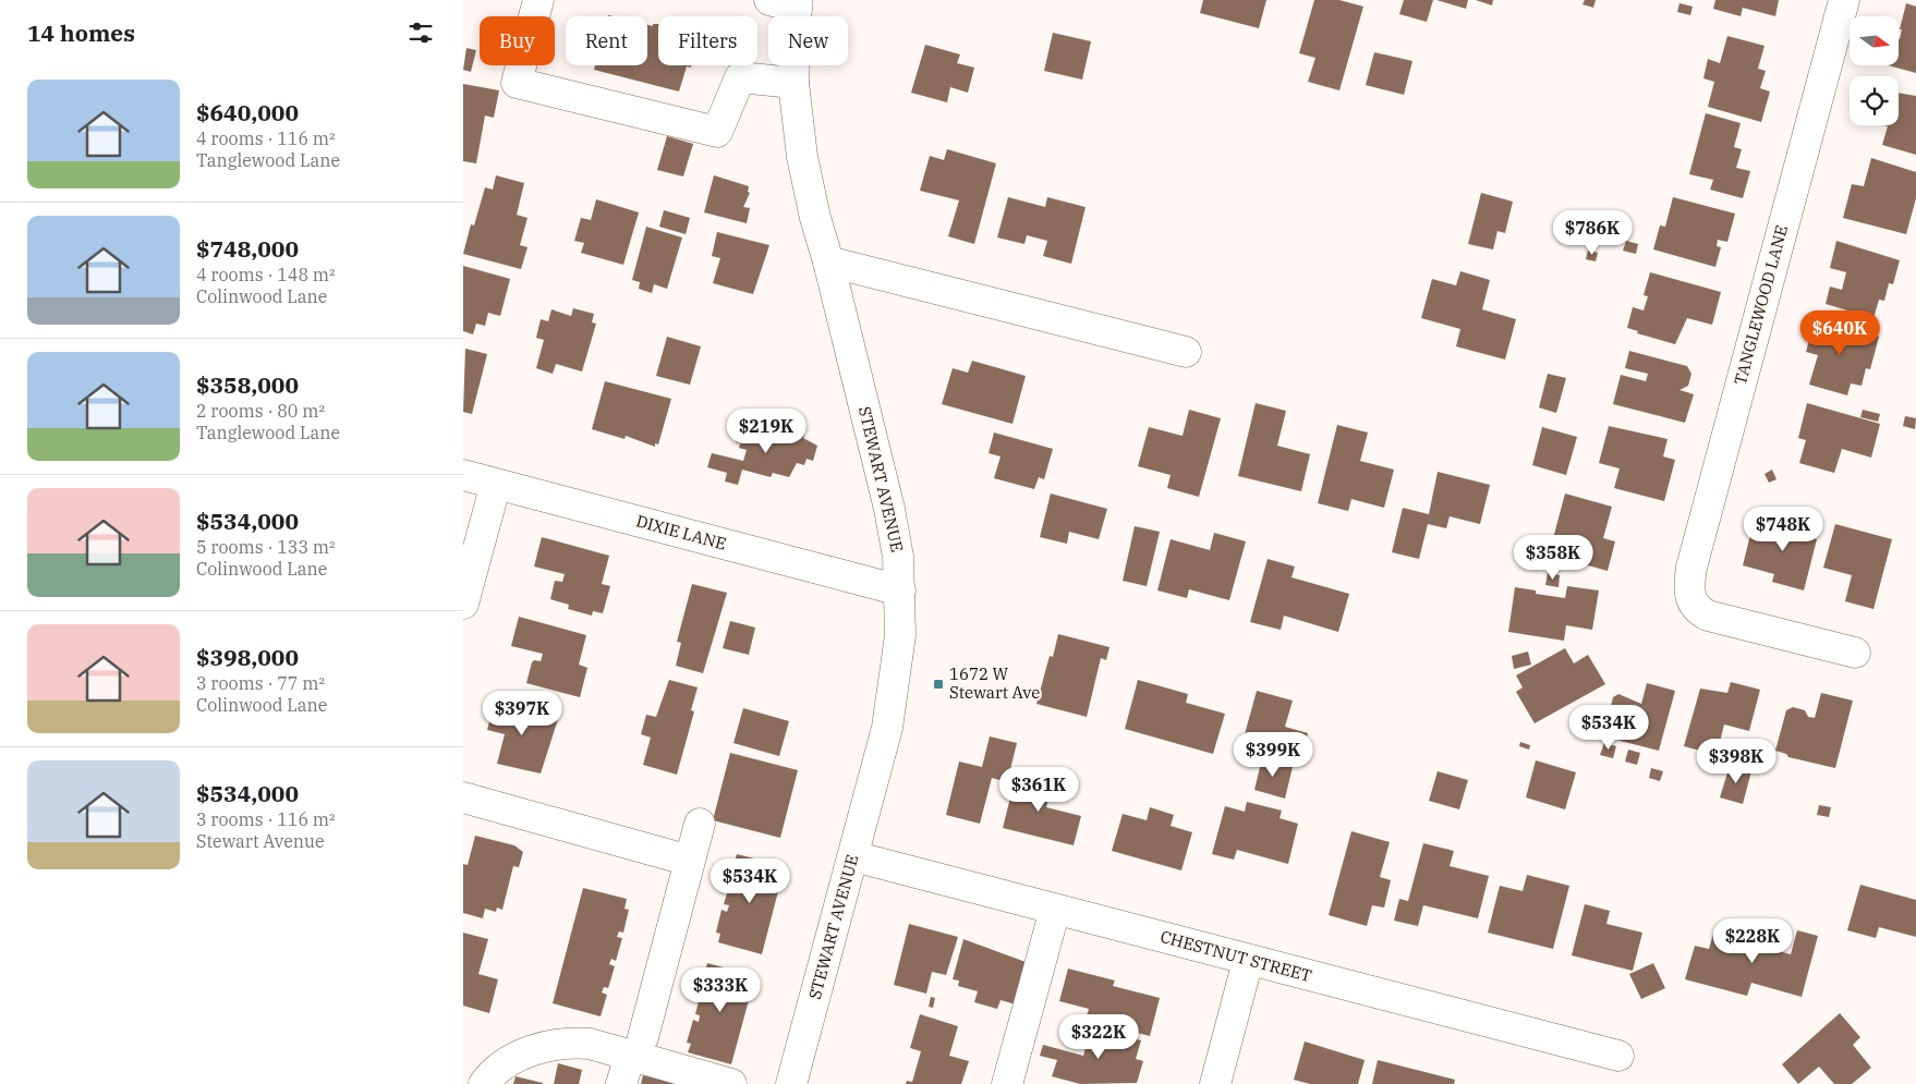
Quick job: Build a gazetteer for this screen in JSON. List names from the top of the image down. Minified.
{"streets":{"street":["TANGLEWOOD LANE","STEWART AVENUE","DIXIE LANE","CHESTNUT STREET"]},"crossings":[["STEWART AVENUE","DIXIE LANE"],["STEWART AVENUE","CHESTNUT STREET"]],"places":{"transit":["1672 W Stewart Ave"]},"north":"right","page":{"heading":"14 homes","chip":["Buy","Rent","Filters","New"],"list":[{"name":"$640,000","note":"4 rooms · 116 m² · Tanglewood Lane"},{"name":"$748,000","note":"4 rooms · 148 m² · Colinwood Lane"},{"name":"$358,000","note":"2 rooms · 80 m² · Tanglewood Lane"},{"name":"$534,000","note":"5 rooms · 133 m² · Colinwood Lane"},{"name":"$398,000","note":"3 rooms · 77 m² · Colinwood Lane"},{"name":"$534,000","note":"3 rooms · 116 m² · Stewart Avenue"}],"price":["$786K","$640K","$219K","$748K","$358K","$397K","$534K","$399K","$398K","$361K","$534K","$228K","$333K","$322K"]}}
